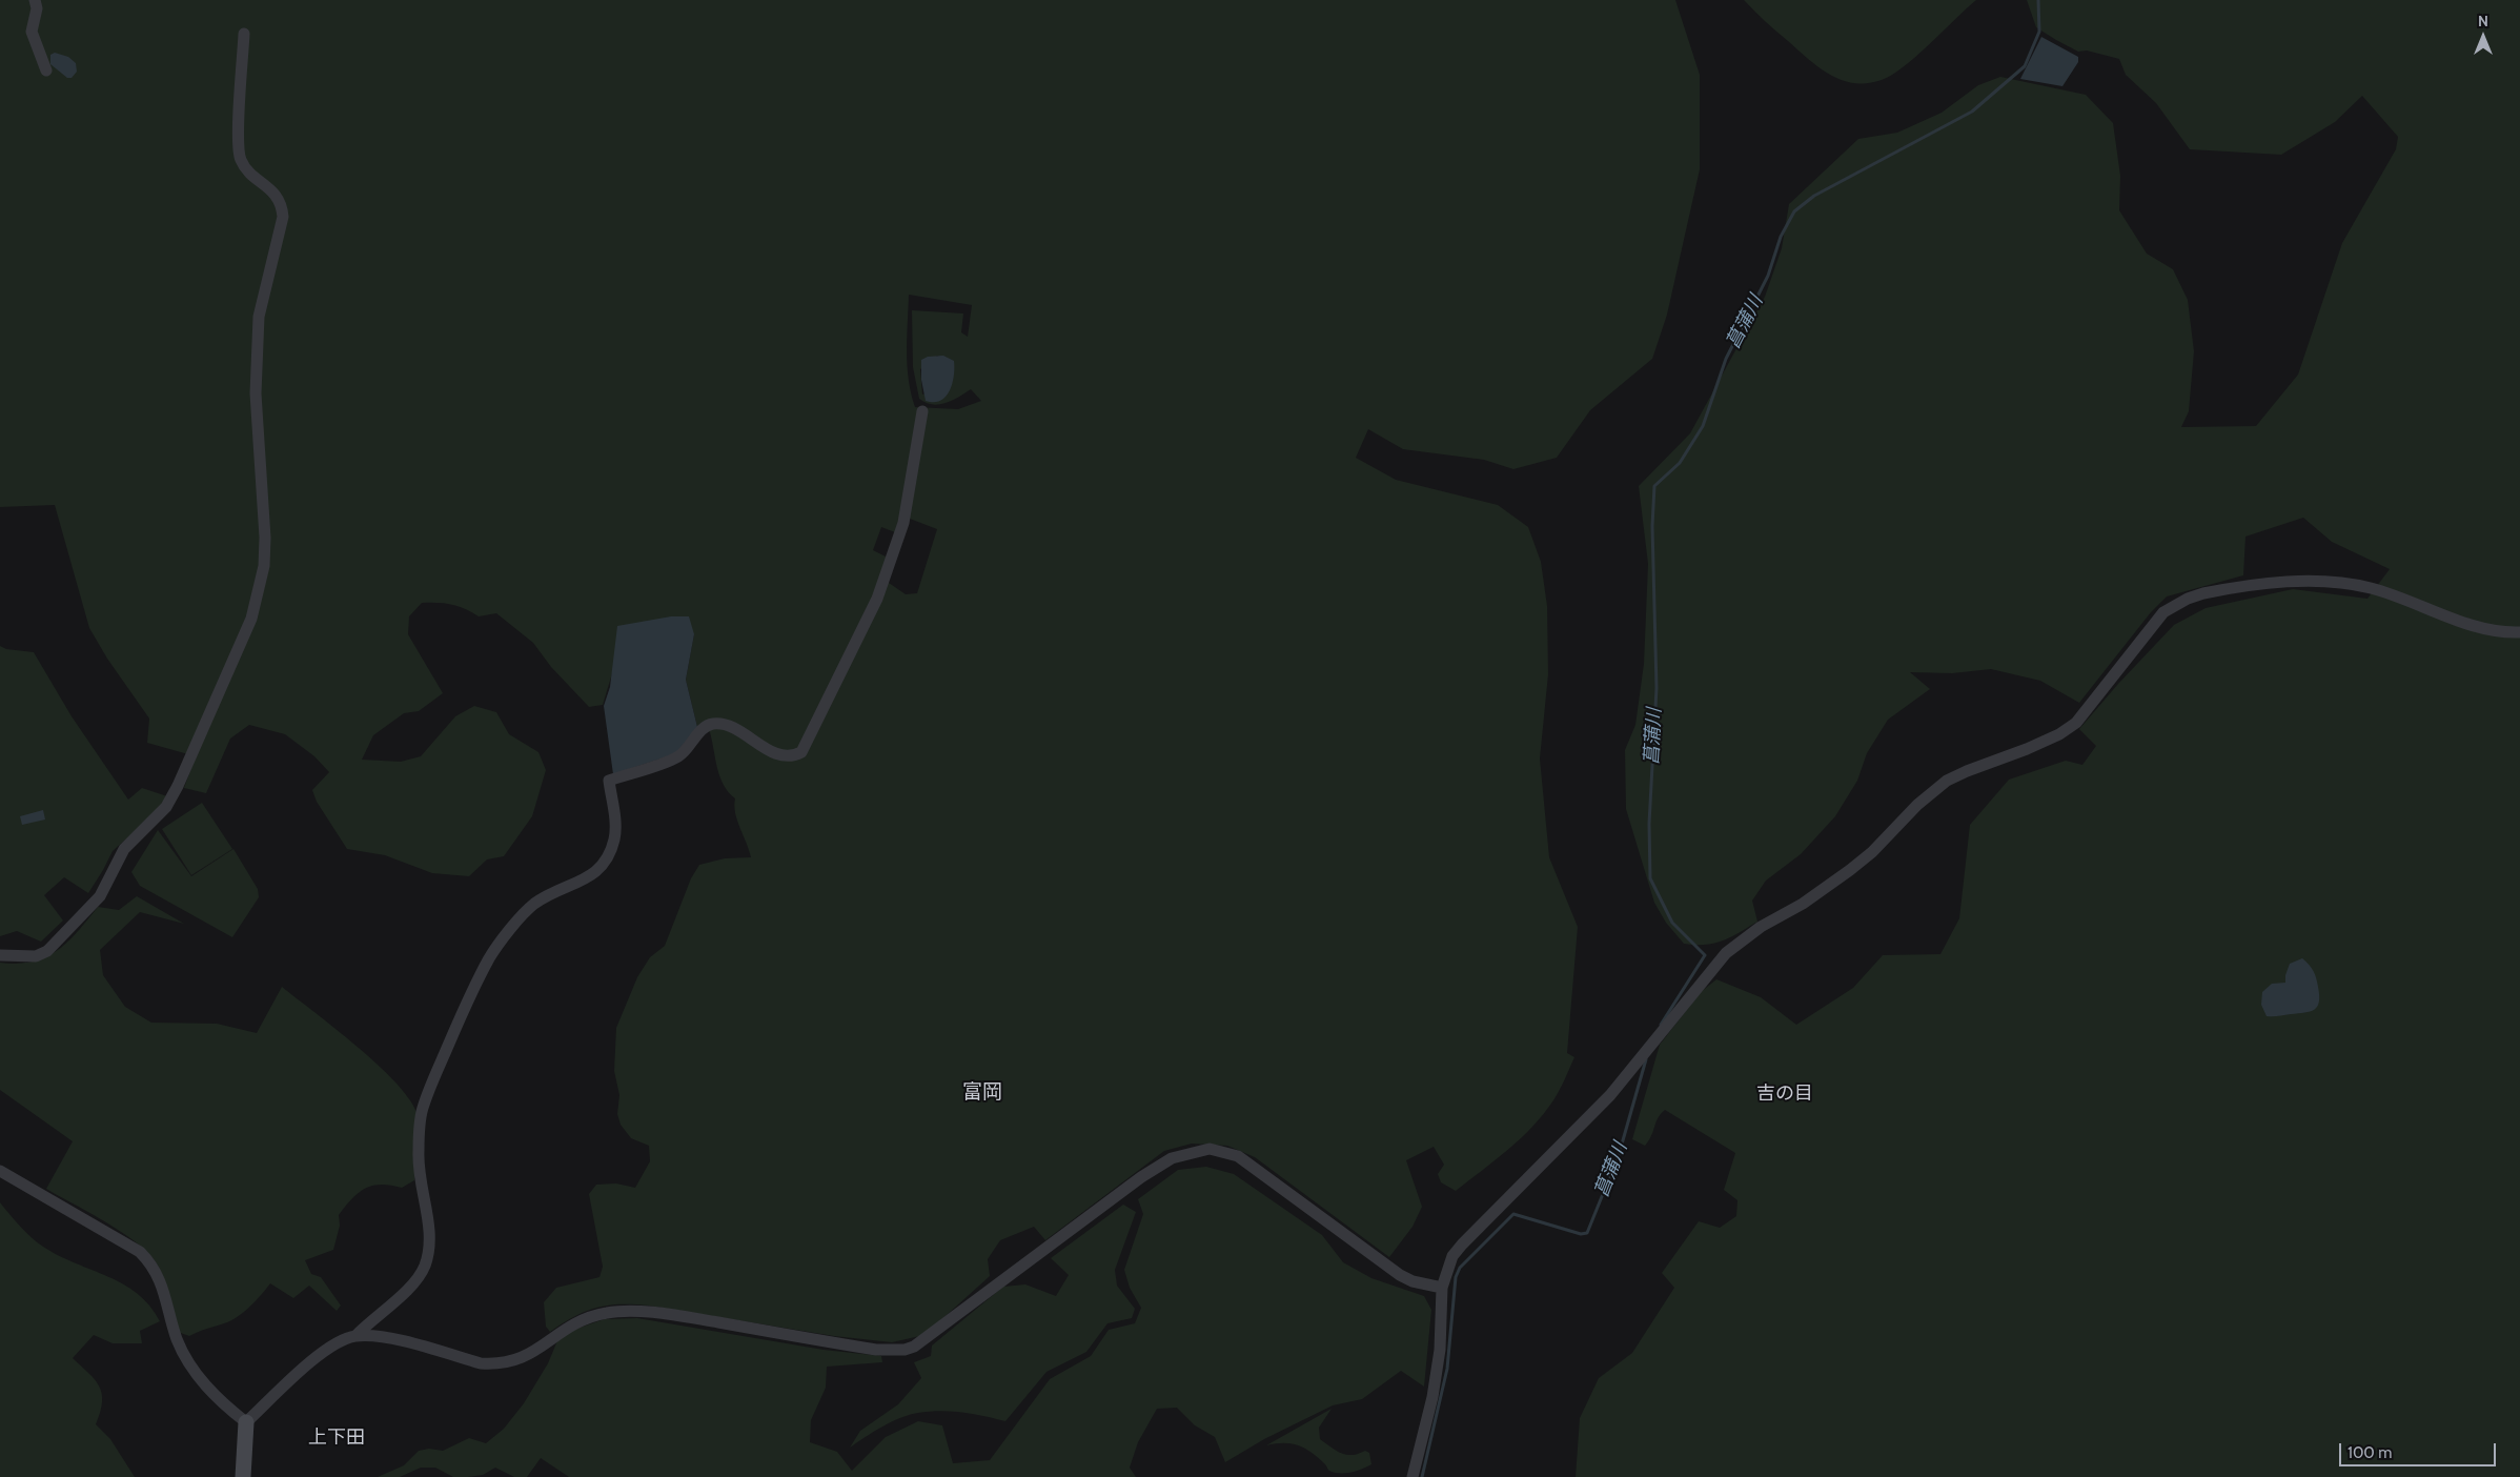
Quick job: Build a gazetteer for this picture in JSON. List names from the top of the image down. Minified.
{"districts":["富岡","吉の目","上下田"],"water":["菖蒲川"],"scale_bar":"100 m","north":"top"}
